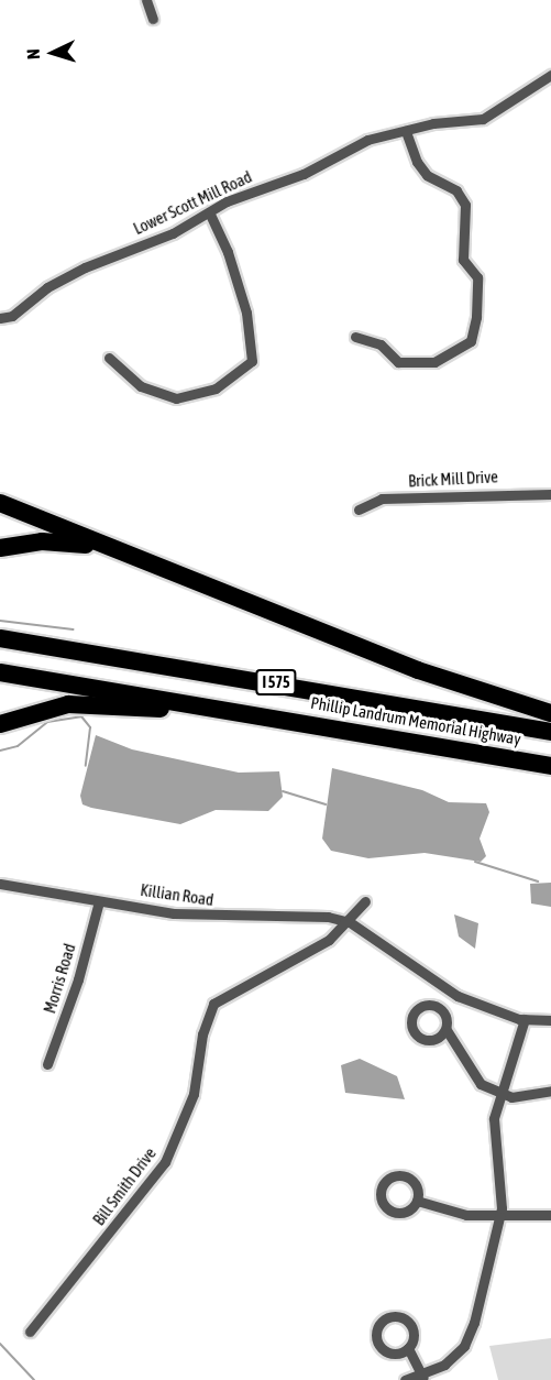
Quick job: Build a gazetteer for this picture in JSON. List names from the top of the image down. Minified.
{"streets":{"highway":["I 575","Phillip Landrum Memorial Highway"],"street":["Lower Scott Mill Road","Brick Mill Drive","Killian Road","Morris Road","Bill Smith Drive"]},"crossings":[["Killian Road","Morris Road"],["Killian Road","Bill Smith Drive"]],"north":"left"}
